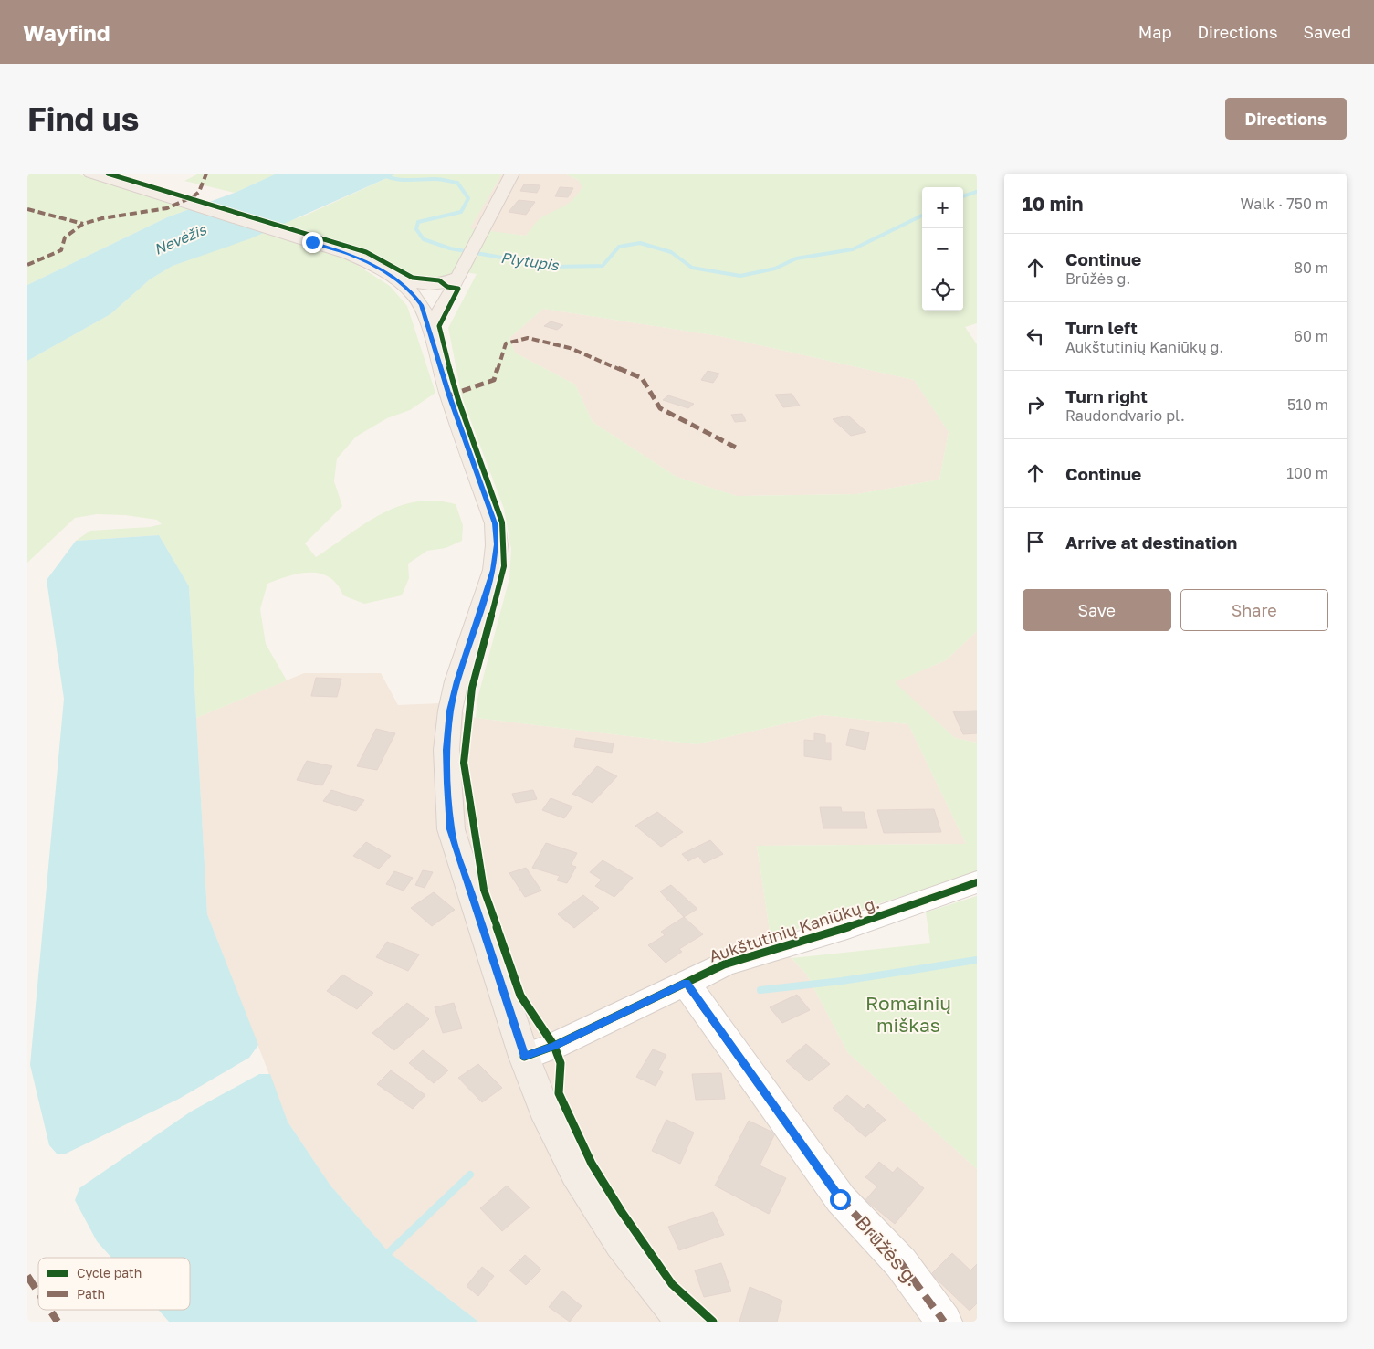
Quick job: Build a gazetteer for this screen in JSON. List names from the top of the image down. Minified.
{"streets":{"street":["Aukštutinių Kaniūkų g.","Brūžės g."]},"crossings":[["Aukštutinių Kaniūkų g.","Brūžės g."]],"water":["Nevėžis","Plytupis"],"parks":["Romainių miškas"],"legend":["Cycle path","Path"],"page":{"header":"Wayfind","nav":["Map","Directions","Saved"],"buttons":["Directions",["Save","Share"]],"title":"Find us","heading":["10 min","Walk · 750 m"],"map_buttons":["+","−"],"list":[["Continue","Brūžės g.","80 m"],["Turn left","Aukštutinių Kaniūkų g.","60 m"],["Turn right","Raudondvario pl.","510 m"],["Continue","100 m"],"Arrive at destination"]}}
